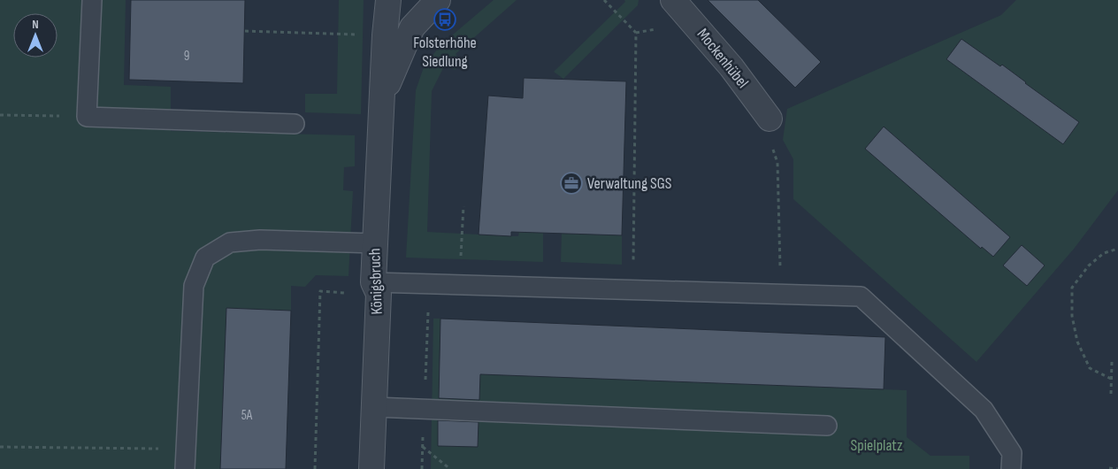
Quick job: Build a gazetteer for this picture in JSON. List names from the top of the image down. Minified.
{"streets":{"street":["Mockenhübel","Königsbruch"]},"parks":["Spielplatz"],"places":{"bus stop":["Folsterhöhe Siedlung"],"office":["Verwaltung SGS"]},"house_numbers":["9","5A"],"north":"top"}
